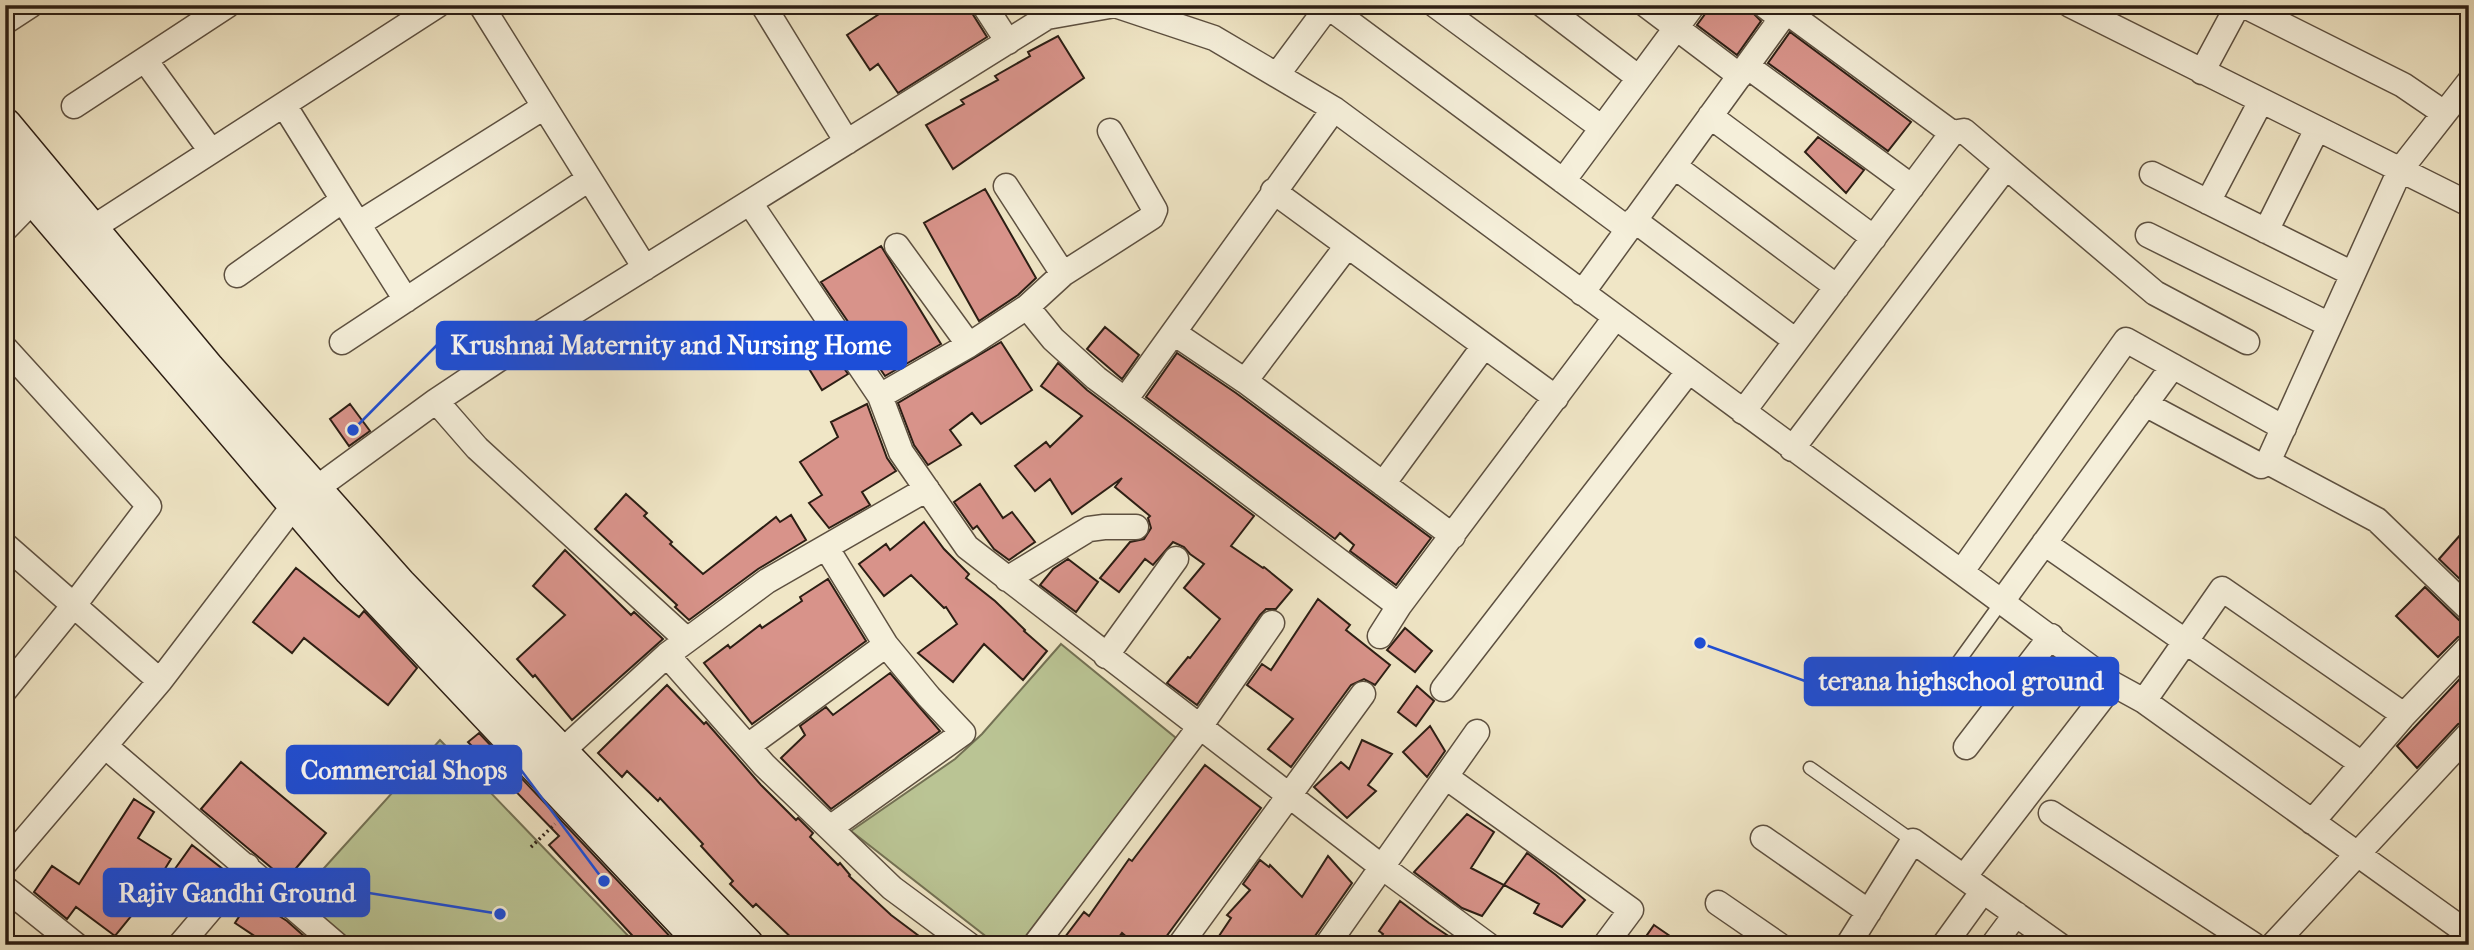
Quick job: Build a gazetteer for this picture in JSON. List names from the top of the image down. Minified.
{"places":["Krushnai Maternity and Nursing Home","terana highschool ground","Commercial Shops","Rajiv Gandhi Ground"]}
